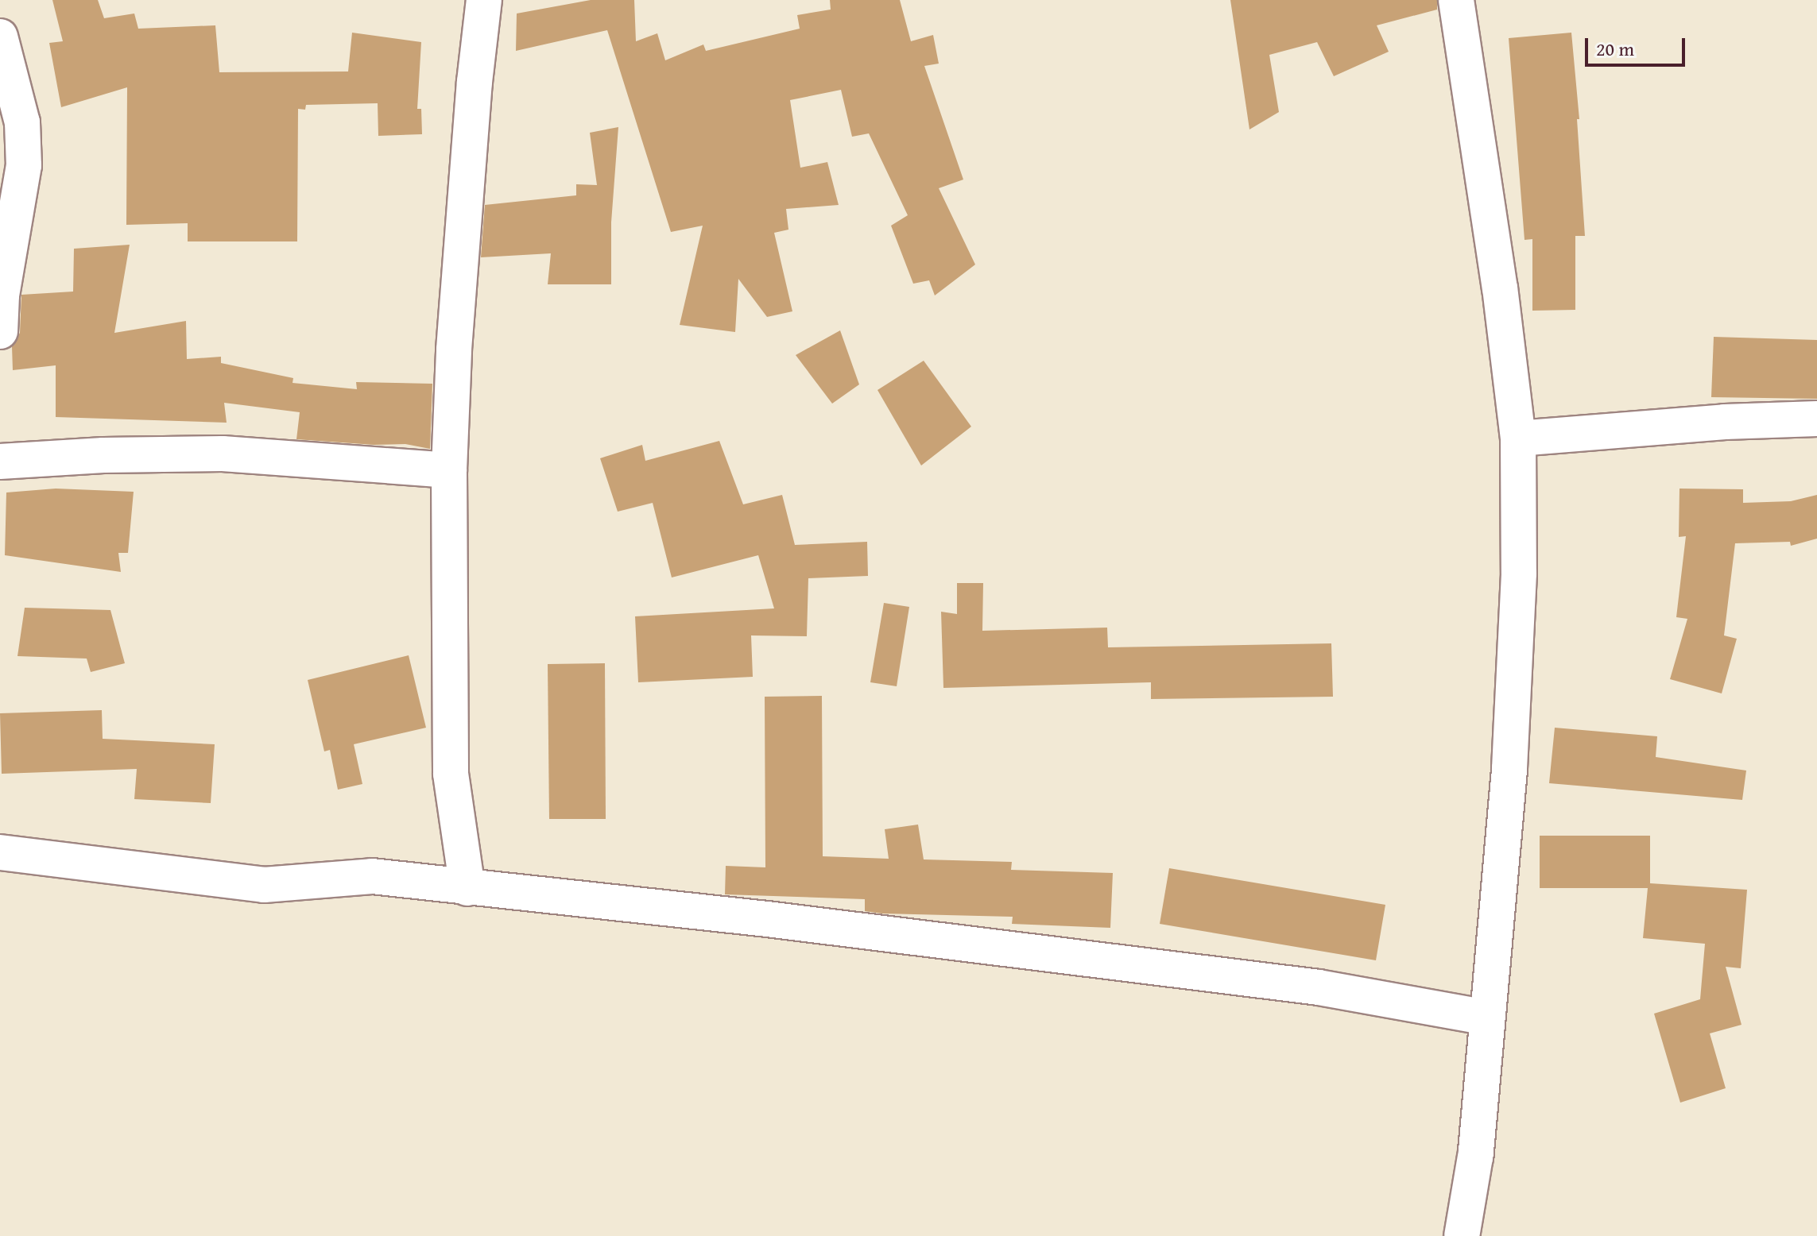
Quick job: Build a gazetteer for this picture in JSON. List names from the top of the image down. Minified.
{"scale_bar":"20 m"}
